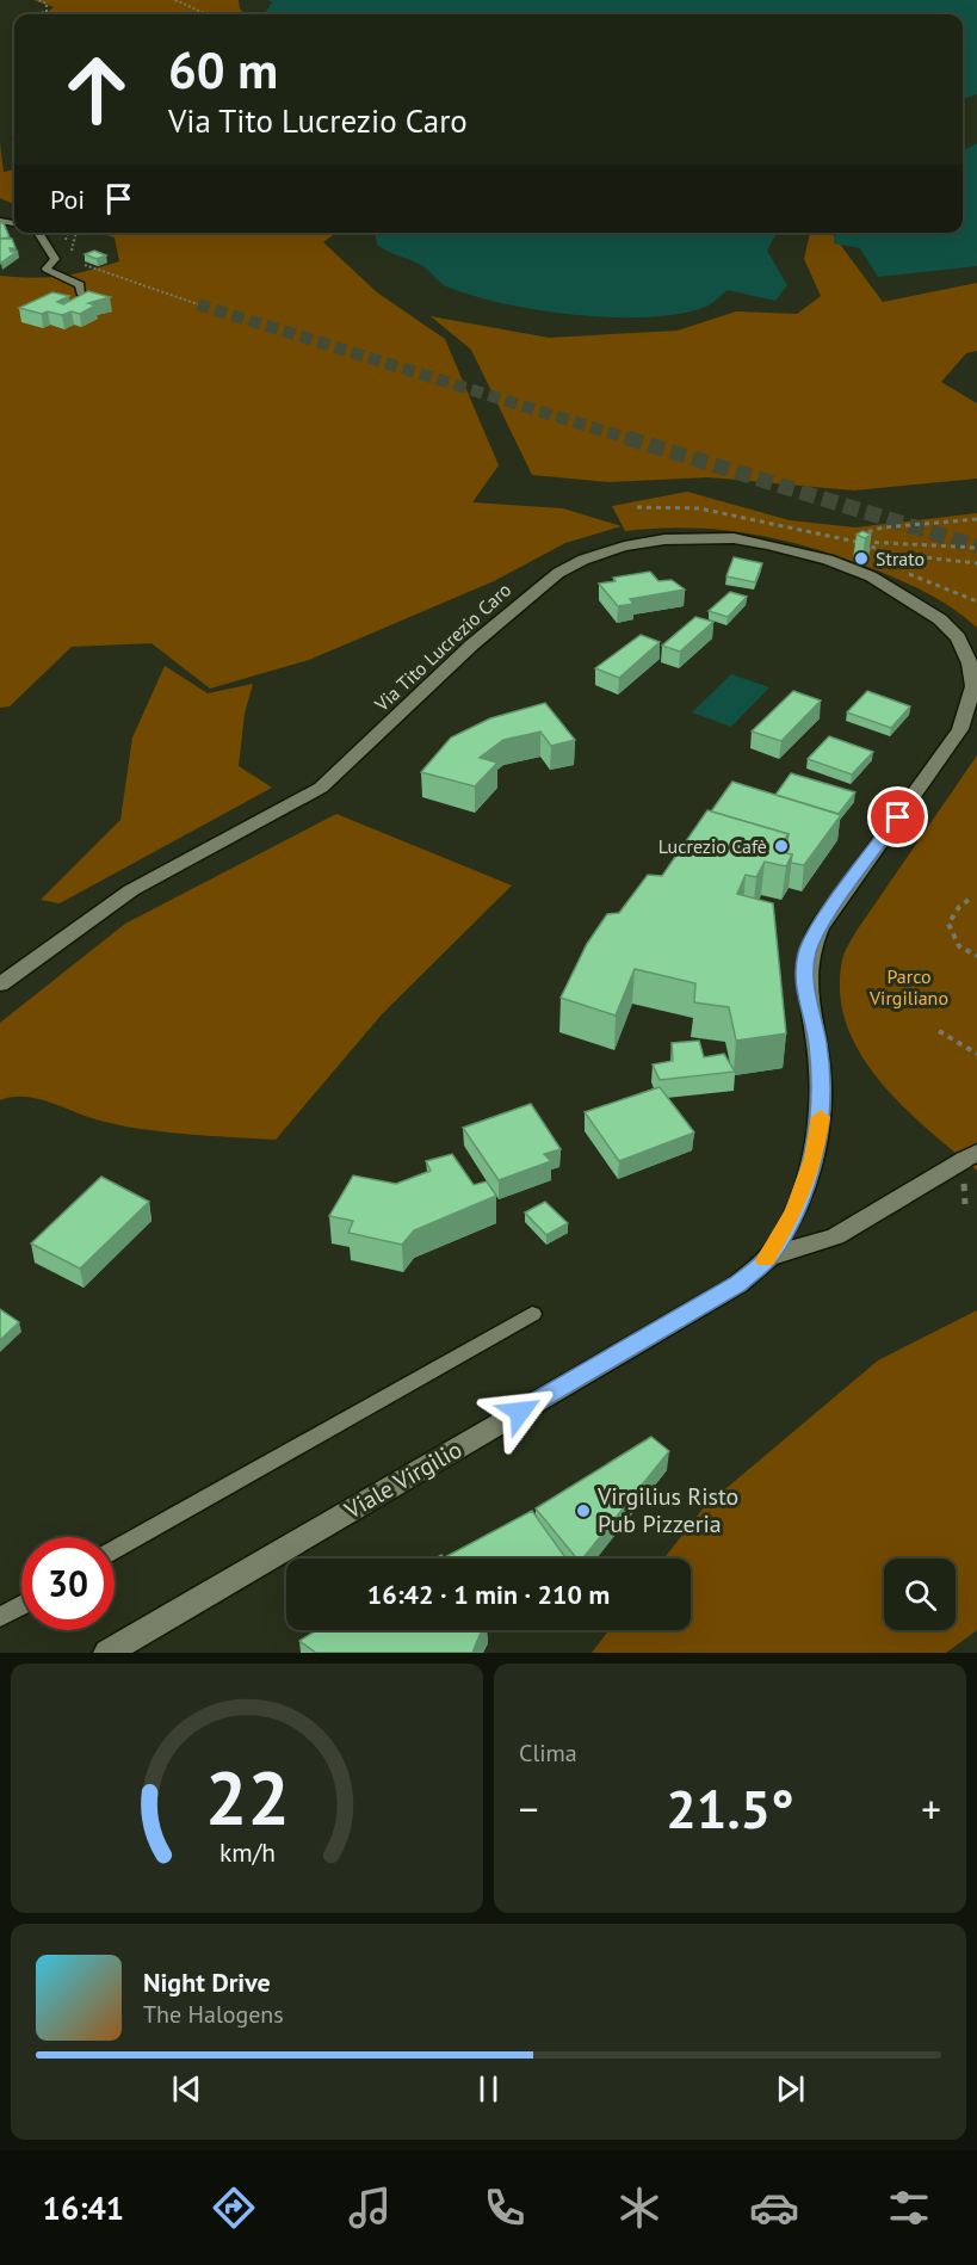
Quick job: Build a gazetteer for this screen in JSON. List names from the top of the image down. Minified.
{"streets":{"street":["Via Tito Lucrezio Caro","Viale Virgilio"]},"crossings":[["Via Tito Lucrezio Caro","Viale Virgilio"]],"parks":["Parco Virgiliano"],"places":["Strato","Lucrezio Cafè","Virgilius Risto Pub Pizzeria"],"page":{"turn":["60 m","Via Tito Lucrezio Caro"],"then":"Poi","limit":"30","trip":"16:42 · 1 min · 210 m","tile":"Clima","heat":["−","21.5°","+"],"song":["Night Drive","The Halogens"],"tabs":"16:41","gauge":["22","km/h"]}}
